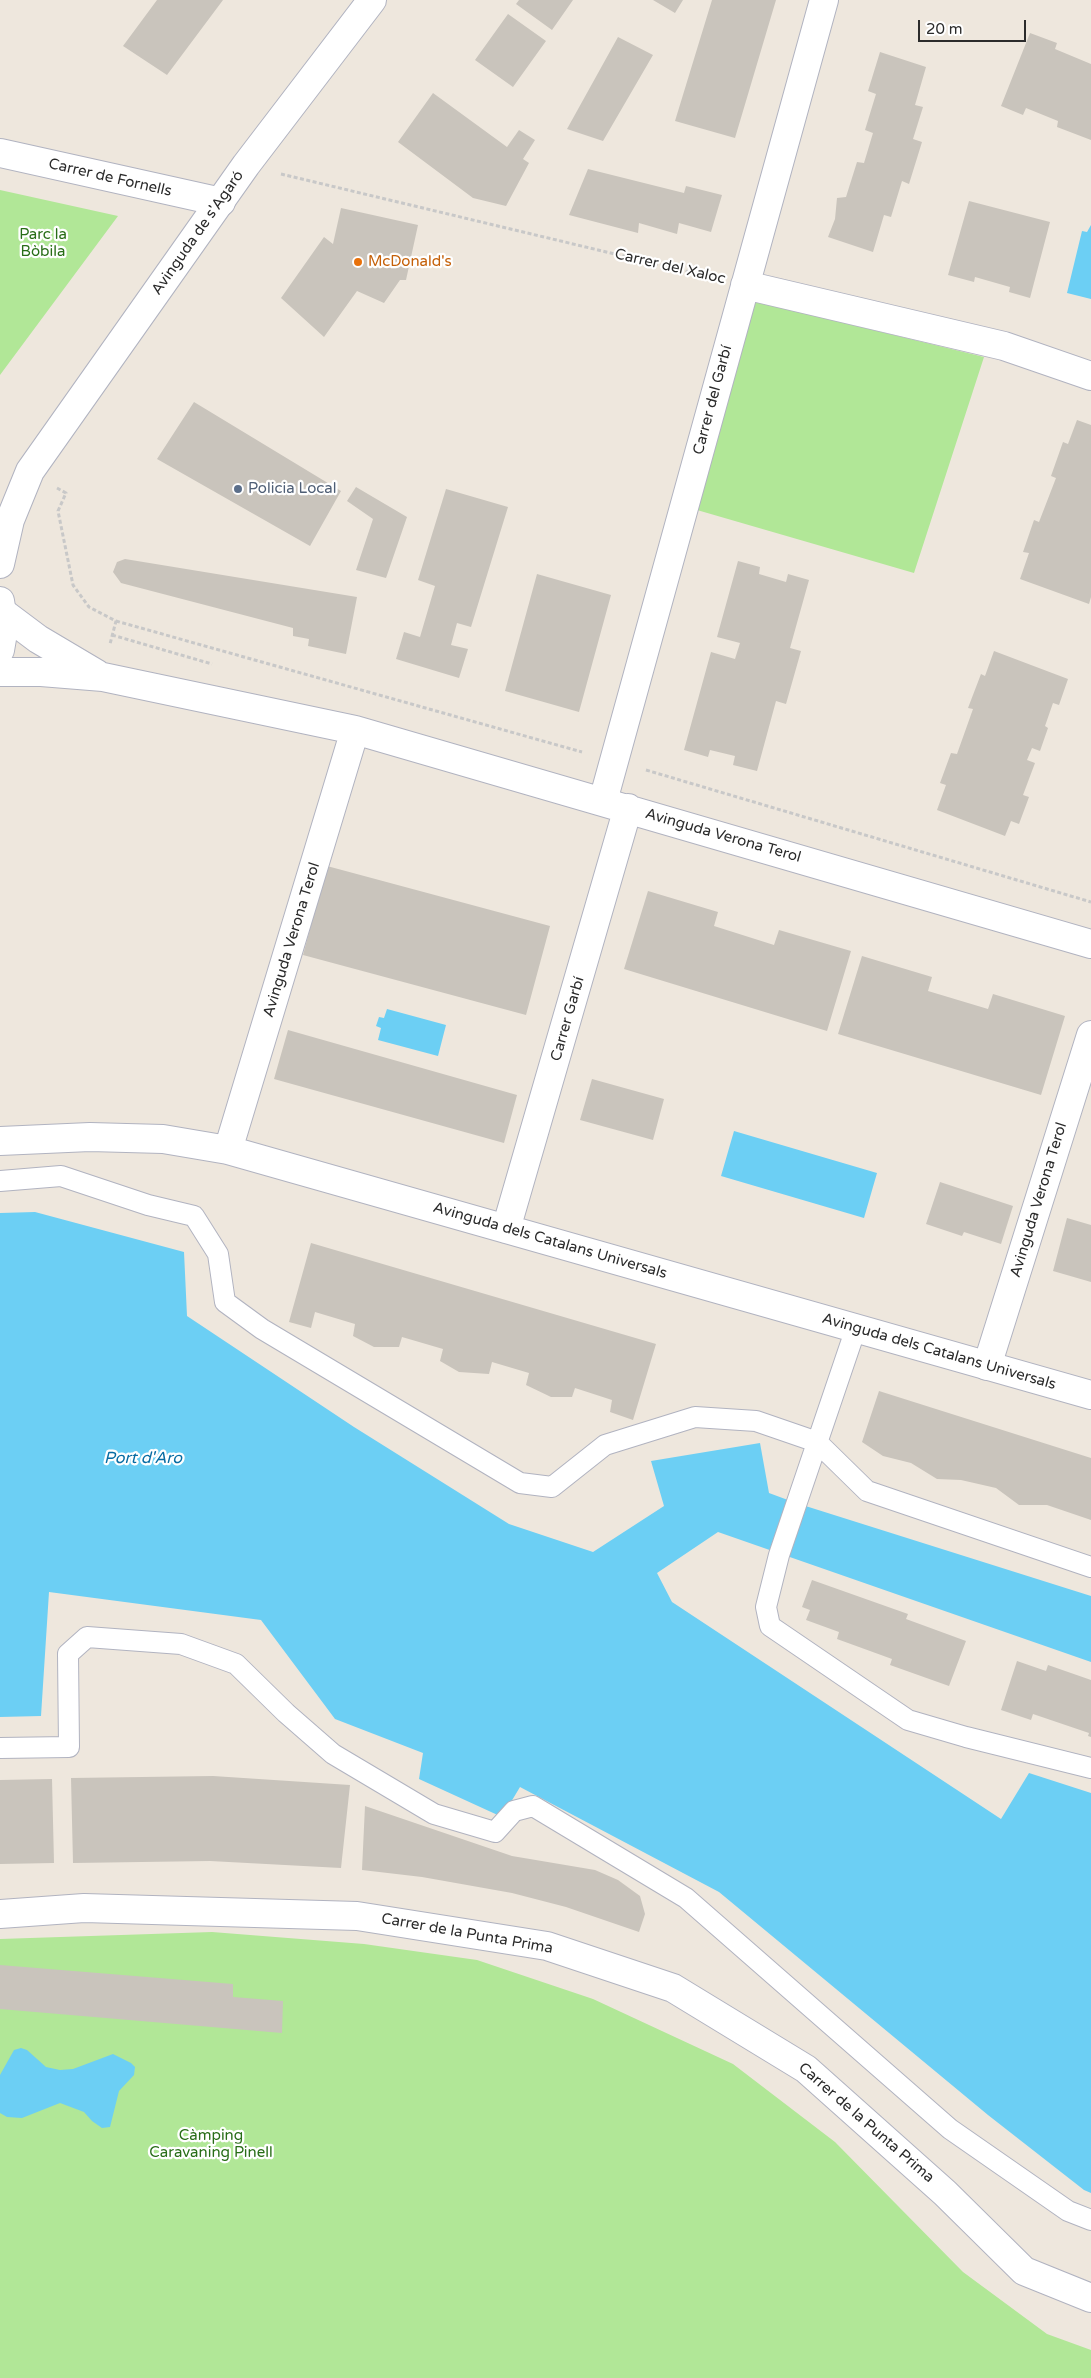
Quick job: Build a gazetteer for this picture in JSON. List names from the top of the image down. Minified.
{"streets":{"street":["Carrer de Fornells","Avinguda de s'Agaró","Carrer del Xaloc","Carrer del Garbí","Avinguda Verona Terol","Carrer Garbí","Avinguda dels Catalans Universals","Carrer de la Punta Prima"]},"crossings":[["Carrer de Fornells","Avinguda de s'Agaró"],["Avinguda de s'Agaró","Carrer del Xaloc"],["Carrer del Xaloc","Carrer del Garbí"],["Carrer del Garbí","Avinguda Verona Terol"],["Avinguda Verona Terol","Carrer Garbí"],["Avinguda Verona Terol","Avinguda dels Catalans Universals"],["Carrer Garbí","Avinguda dels Catalans Universals"]],"water":["Port d'Aro"],"parks":["Parc la Bòbila","Càmping Caravaning Pinell"],"places":["McDonald's","Policia Local"],"scale_bar":"20 m"}
